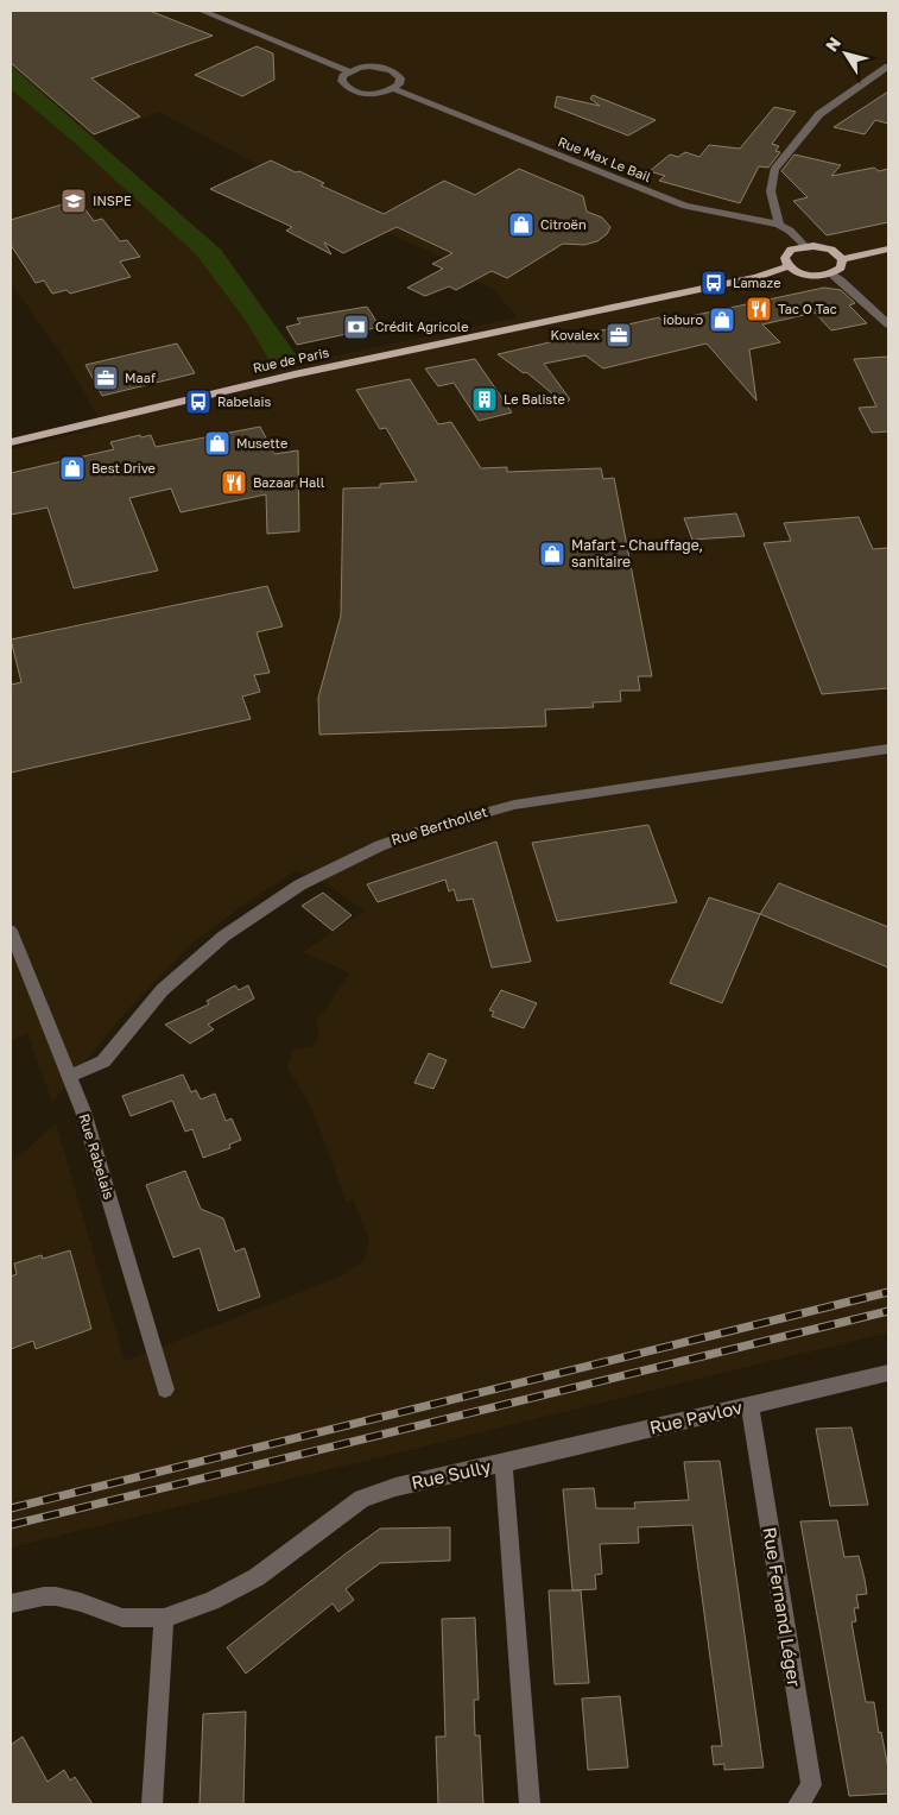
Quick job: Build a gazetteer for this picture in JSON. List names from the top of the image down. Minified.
{"streets":{"main road":["Rue de Paris"],"street":["Rue Max Le Bail","Rue Berthollet","Rue Rabelais","Rue Pavlov","Rue Sully","Rue Fernand Léger"]},"crossings":[["Rue Berthollet","Rue Rabelais"],["Rue Pavlov","Rue Sully"],["Rue Pavlov","Rue Fernand Léger"]],"places":{"school or university":["INSPE"],"shop":["Citroën","ioburo","Musette","Best Drive","Mafart - Chauffage, sanitaire"],"bus stop":["Lamaze","Rabelais"],"restaurant":["Tac O Tac","Bazaar Hall"],"bank":["Crédit Agricole"],"office":["Kovalex","Maaf"],"building":["Le Baliste"]},"north":"top left"}
